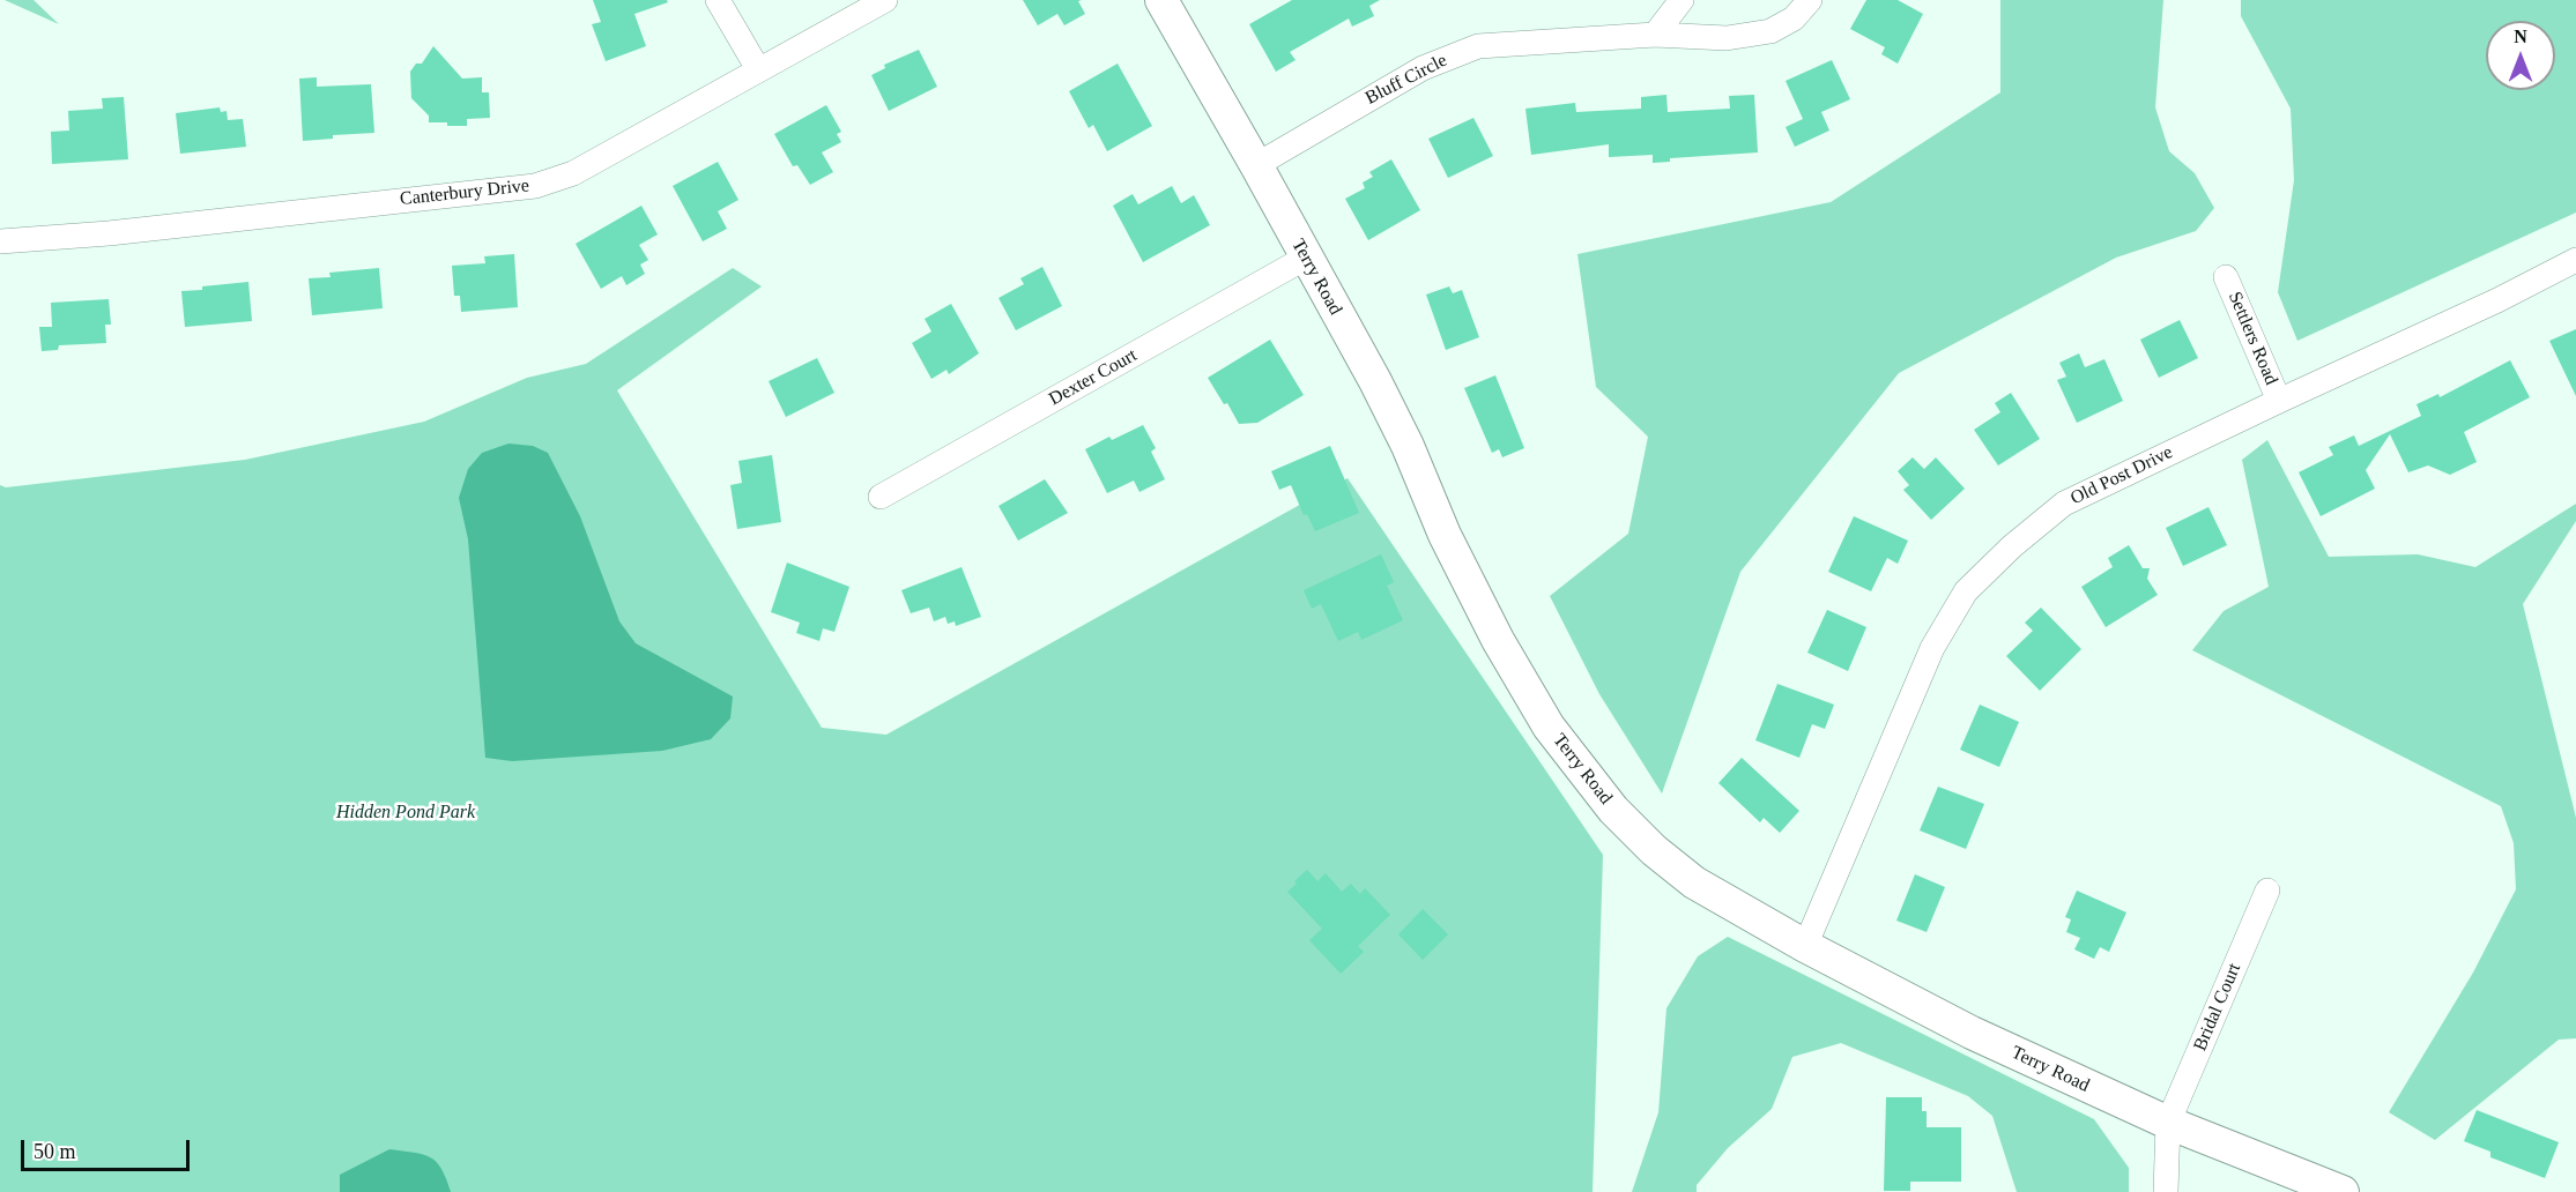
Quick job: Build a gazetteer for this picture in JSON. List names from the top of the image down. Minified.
{"streets":{"street":["Bluff Circle","Canterbury Drive","Terry Road","Settlers Road","Dexter Court","Old Post Drive","Bridal Court"]},"crossings":[["Bluff Circle","Terry Road"],["Terry Road","Dexter Court"],["Terry Road","Old Post Drive"],["Terry Road","Bridal Court"],["Settlers Road","Old Post Drive"]],"parks":["Hidden Pond Park"],"scale_bar":"50 m","north":"top"}
